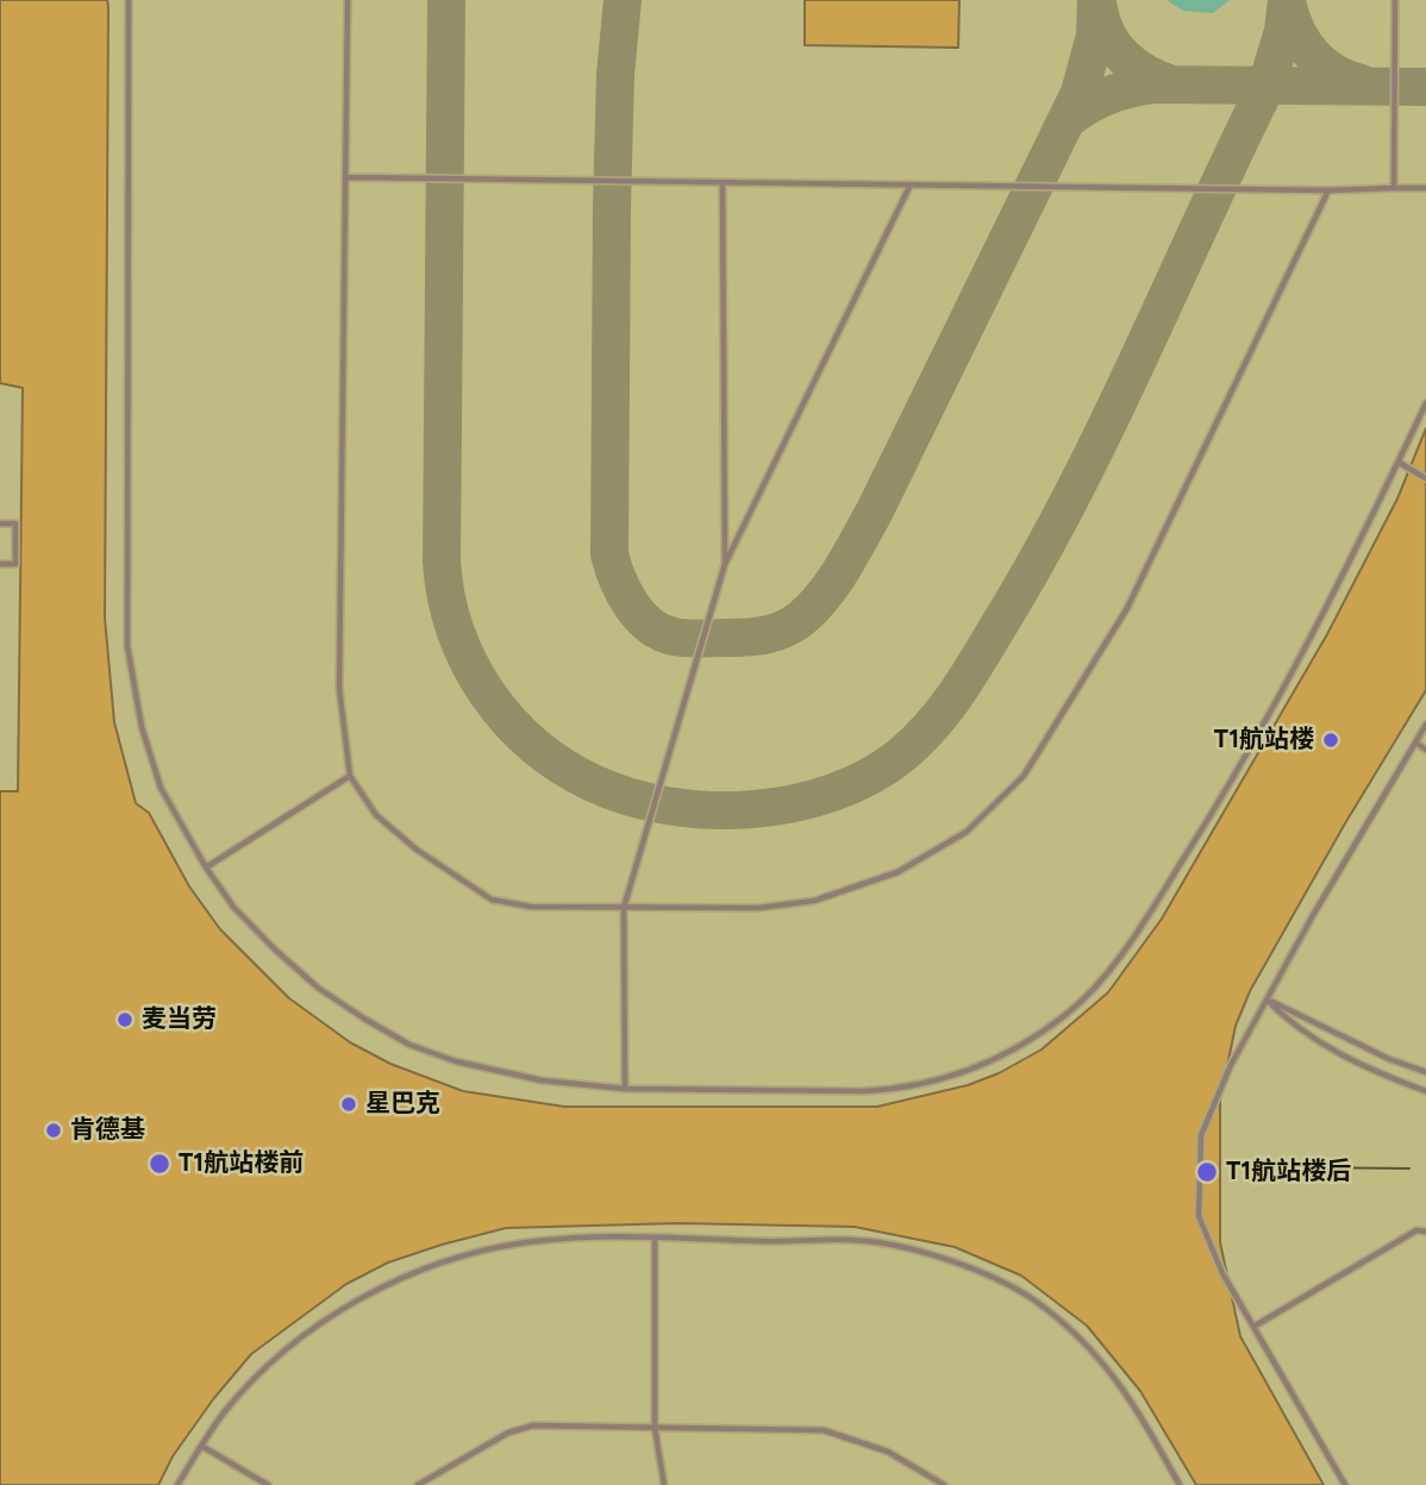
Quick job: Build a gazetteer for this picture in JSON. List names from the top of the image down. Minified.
{"places":["T1航站楼","麦当劳","星巴克","肯德基","T1航站楼前","T1航站楼后"]}
